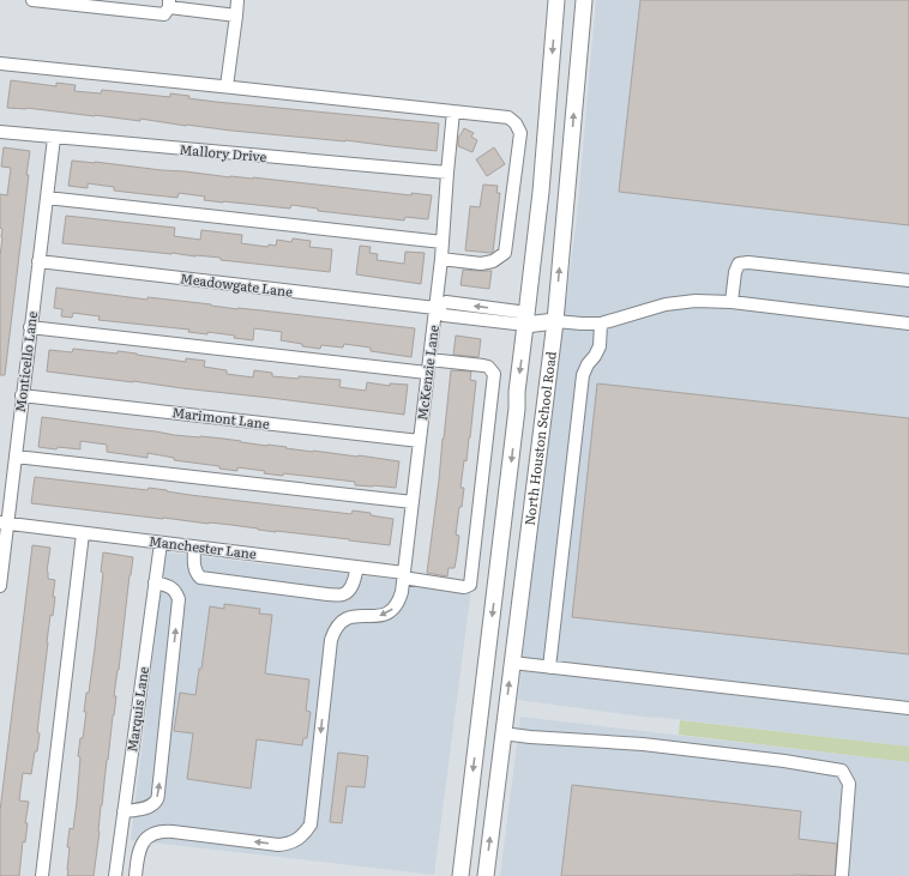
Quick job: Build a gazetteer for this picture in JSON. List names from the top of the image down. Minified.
{"streets":{"main road":["North Houston School Road"],"street":["Mallory Drive","Meadowgate Lane","Monticello Lane","McKenzie Lane","Marimont Lane","Manchester Lane","Marquis Lane"]},"crossings":[["Mallory Drive","Monticello Lane"],["Mallory Drive","McKenzie Lane"],["Meadowgate Lane","Monticello Lane"],["Meadowgate Lane","McKenzie Lane"],["Meadowgate Lane","North Houston School Road"],["Monticello Lane","Marimont Lane"],["Monticello Lane","Manchester Lane"],["McKenzie Lane","Marimont Lane"],["McKenzie Lane","Manchester Lane"],["Manchester Lane","Marquis Lane"]]}
